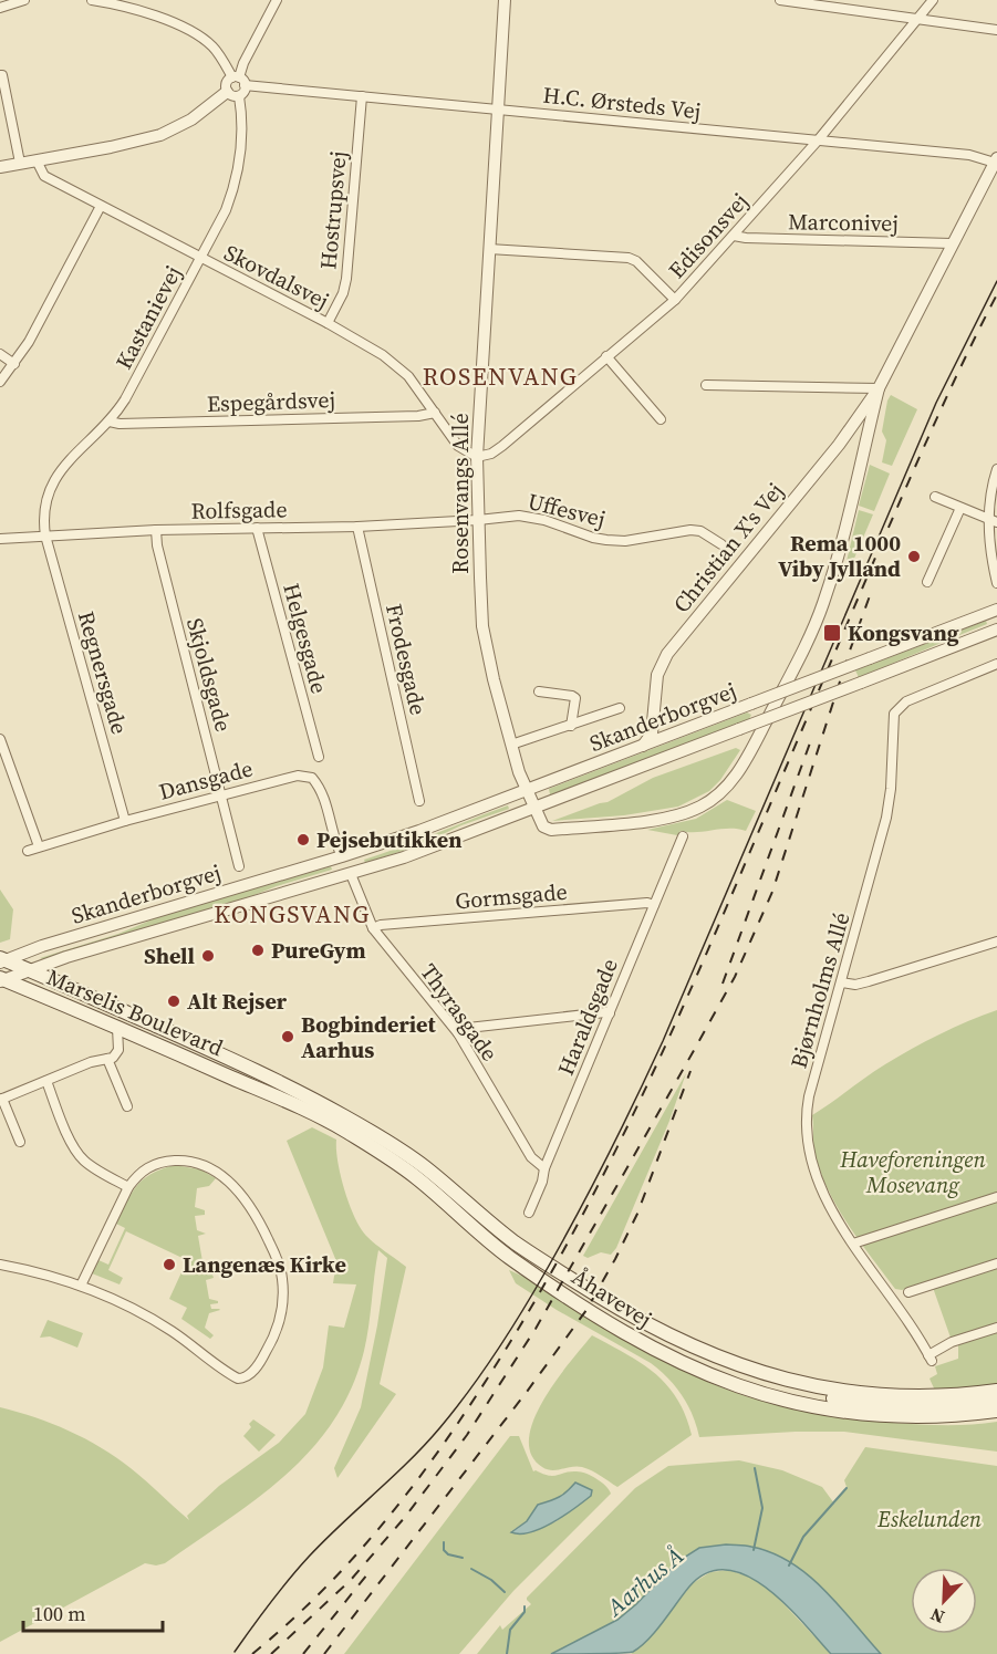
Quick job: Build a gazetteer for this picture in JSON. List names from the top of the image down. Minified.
{"streets":{"main road":["Marselis Boulevard","Åhavevej"],"street":["H.C. Ørsteds Vej","Hostrupsvej","Marconivej","Edisonsvej","Skovdalsvej","Kastanievej","Espegårdsvej","Rosenvangs Allé","Rolfsgade","Uffesvej","Christian X's Vej","Helgesgade","Frodesgade","Regnersgade","Skjoldsgade","Skanderborgvej","Dansgade","Gormsgade","Bjørnholms Allé","Thyrasgade","Haraldsgade"]},"crossings":[["H.C. Ørsteds Vej","Hostrupsvej"],["H.C. Ørsteds Vej","Edisonsvej"],["H.C. Ørsteds Vej","Rosenvangs Allé"],["H.C. Ørsteds Vej","Christian X's Vej"],["Hostrupsvej","Skovdalsvej"],["Marconivej","Edisonsvej"],["Marconivej","Christian X's Vej"],["Edisonsvej","Skovdalsvej"],["Edisonsvej","Rosenvangs Allé"],["Skovdalsvej","Kastanievej"],["Skovdalsvej","Espegårdsvej"],["Skovdalsvej","Rosenvangs Allé"],["Kastanievej","Espegårdsvej"],["Kastanievej","Rolfsgade"],["Kastanievej","Regnersgade"],["Rosenvangs Allé","Rolfsgade"],["Rosenvangs Allé","Uffesvej"],["Rosenvangs Allé","Christian X's Vej"],["Rosenvangs Allé","Skanderborgvej"],["Rolfsgade","Uffesvej"],["Rolfsgade","Helgesgade"],["Rolfsgade","Frodesgade"],["Rolfsgade","Regnersgade"],["Rolfsgade","Skjoldsgade"],["Christian X's Vej","Skanderborgvej"],["Regnersgade","Dansgade"],["Skjoldsgade","Dansgade"],["Skanderborgvej","Dansgade"],["Skanderborgvej","Marselis Boulevard"],["Skanderborgvej","Thyrasgade"],["Gormsgade","Thyrasgade"],["Gormsgade","Haraldsgade"],["Marselis Boulevard","Åhavevej"],["Thyrasgade","Haraldsgade"]],"districts":["ROSENVANG","KONGSVANG"],"water":["Aarhus Å"],"parks":["Haveforeningen Mosevang","Eskelunden"],"places":{"other":["Rema 1000 Viby Jylland","Pejsebutikken","PureGym","Shell","Alt Rejser","Bogbinderiet Aarhus","Langenæs Kirke"],"transit":["Kongsvang"]},"scale_bar":"100 m","north":"bottom left"}
